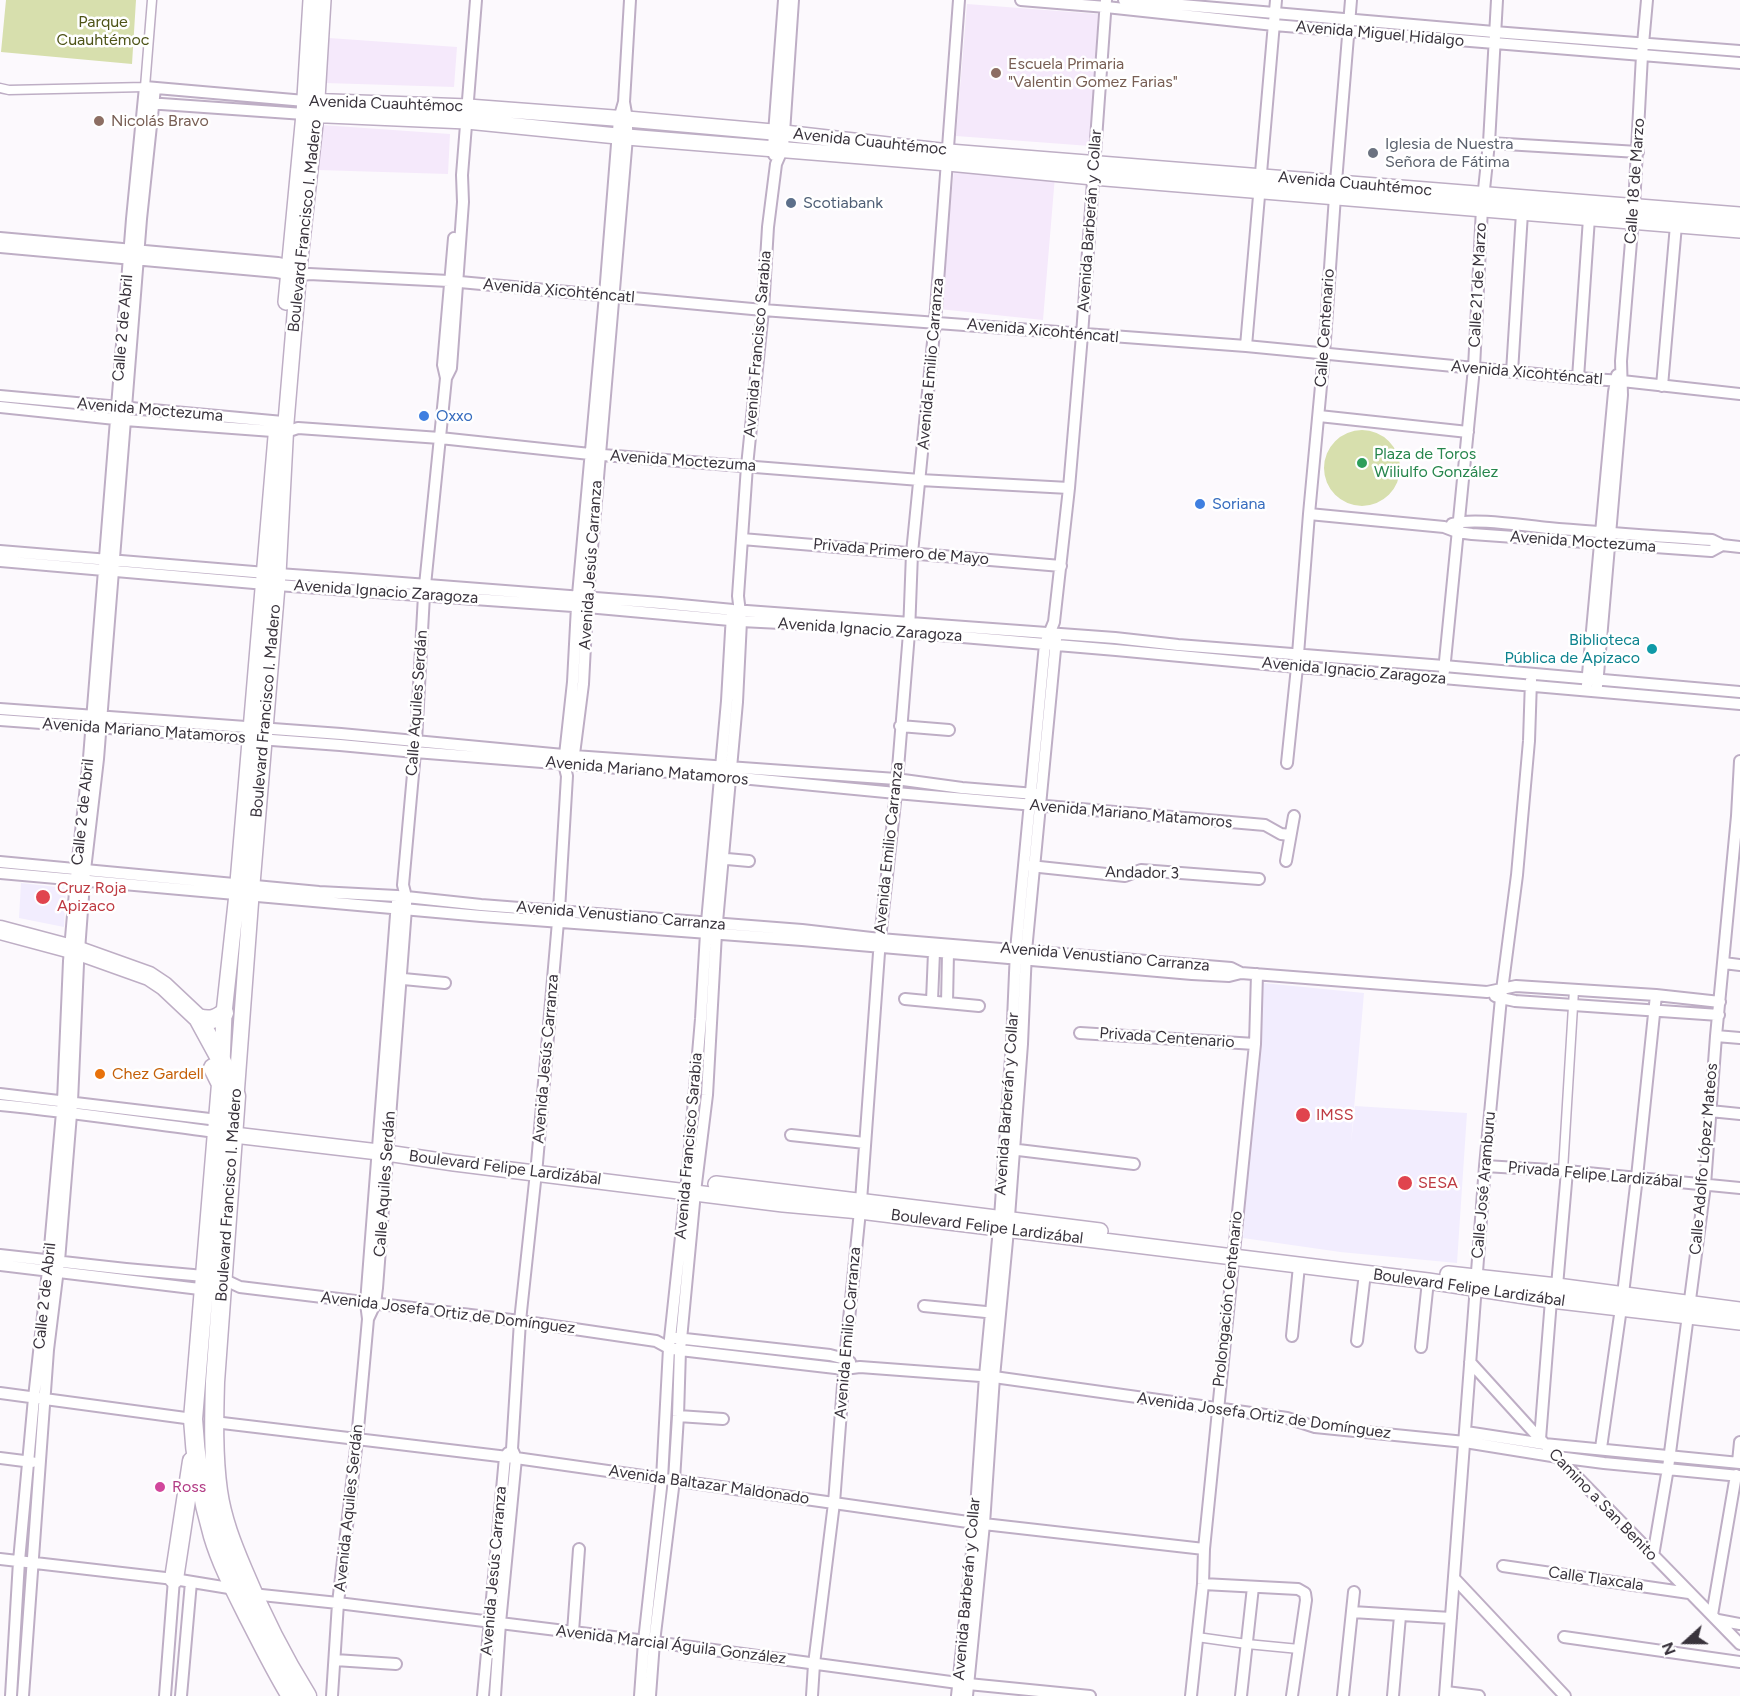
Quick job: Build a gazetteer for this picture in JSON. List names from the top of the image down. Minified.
{"streets":{"main road":["Avenida Cuauhtémoc","Boulevard Francisco I. Madero","Boulevard Felipe Lardizábal"],"street":["Avenida Miguel Hidalgo","Calle 18 de Marzo","Avenida Barberán y Collar","Calle 21 de Marzo","Avenida Xicohténcatl","Calle 2 de Abril","Calle Centenario","Avenida Francisco Sarabia","Avenida Emilio Carranza","Avenida Moctezuma","Privada Primero de Mayo","Avenida Jesús Carranza","Avenida Ignacio Zaragoza","Calle Aquiles Serdán","Avenida Mariano Matamoros","Andador 3","Avenida Venustiano Carranza","Privada Centenario","Calle Adolfo López Mateos","Privada Felipe Lardizábal","Calle José Aramburu","Prolongación Centenario","Avenida Josefa Ortiz de Domínguez","Avenida Baltazar Maldonado","Camino a San Benito","Avenida Aquiles Serdán","Calle Tlaxcala","Avenida Marcial Águila González"]},"crossings":[["Avenida Miguel Hidalgo","Calle 18 de Marzo"],["Avenida Miguel Hidalgo","Avenida Barberán y Collar"],["Avenida Miguel Hidalgo","Calle 21 de Marzo"],["Avenida Miguel Hidalgo","Calle Centenario"],["Avenida Cuauhtémoc","Calle 18 de Marzo"],["Avenida Cuauhtémoc","Avenida Barberán y Collar"],["Avenida Cuauhtémoc","Boulevard Francisco I. Madero"],["Avenida Cuauhtémoc","Calle 21 de Marzo"],["Avenida Cuauhtémoc","Calle 2 de Abril"],["Avenida Cuauhtémoc","Calle Centenario"],["Avenida Cuauhtémoc","Avenida Francisco Sarabia"],["Avenida Cuauhtémoc","Avenida Emilio Carranza"],["Avenida Cuauhtémoc","Avenida Jesús Carranza"],["Avenida Cuauhtémoc","Calle Aquiles Serdán"],["Calle 18 de Marzo","Avenida Xicohténcatl"],["Calle 18 de Marzo","Avenida Moctezuma"],["Calle 18 de Marzo","Avenida Ignacio Zaragoza"],["Avenida Barberán y Collar","Avenida Xicohténcatl"],["Avenida Barberán y Collar","Avenida Moctezuma"],["Avenida Barberán y Collar","Privada Primero de Mayo"],["Avenida Barberán y Collar","Avenida Ignacio Zaragoza"],["Avenida Barberán y Collar","Avenida Mariano Matamoros"],["Avenida Barberán y Collar","Andador 3"],["Avenida Barberán y Collar","Avenida Venustiano Carranza"],["Avenida Barberán y Collar","Boulevard Felipe Lardizábal"],["Avenida Barberán y Collar","Avenida Josefa Ortiz de Domínguez"],["Avenida Barberán y Collar","Avenida Baltazar Maldonado"],["Avenida Barberán y Collar","Avenida Marcial Águila González"],["Boulevard Francisco I. Madero","Avenida Xicohténcatl"],["Boulevard Francisco I. Madero","Avenida Moctezuma"],["Boulevard Francisco I. Madero","Avenida Ignacio Zaragoza"],["Boulevard Francisco I. Madero","Avenida Mariano Matamoros"],["Boulevard Francisco I. Madero","Avenida Venustiano Carranza"],["Boulevard Francisco I. Madero","Boulevard Felipe Lardizábal"],["Boulevard Francisco I. Madero","Avenida Josefa Ortiz de Domínguez"],["Boulevard Francisco I. Madero","Avenida Baltazar Maldonado"],["Boulevard Francisco I. Madero","Avenida Marcial Águila González"],["Calle 21 de Marzo","Avenida Xicohténcatl"],["Calle 21 de Marzo","Avenida Moctezuma"],["Calle 21 de Marzo","Avenida Ignacio Zaragoza"],["Avenida Xicohténcatl","Calle 2 de Abril"],["Avenida Xicohténcatl","Calle Centenario"],["Avenida Xicohténcatl","Avenida Francisco Sarabia"],["Avenida Xicohténcatl","Avenida Emilio Carranza"],["Avenida Xicohténcatl","Avenida Jesús Carranza"],["Avenida Xicohténcatl","Calle Aquiles Serdán"],["Calle 2 de Abril","Avenida Moctezuma"],["Calle 2 de Abril","Avenida Ignacio Zaragoza"],["Calle 2 de Abril","Avenida Mariano Matamoros"],["Calle 2 de Abril","Avenida Venustiano Carranza"],["Calle 2 de Abril","Boulevard Felipe Lardizábal"],["Calle 2 de Abril","Avenida Josefa Ortiz de Domínguez"],["Calle Centenario","Avenida Moctezuma"],["Calle Centenario","Avenida Ignacio Zaragoza"],["Avenida Francisco Sarabia","Avenida Moctezuma"],["Avenida Francisco Sarabia","Privada Primero de Mayo"],["Avenida Francisco Sarabia","Avenida Ignacio Zaragoza"],["Avenida Francisco Sarabia","Avenida Mariano Matamoros"],["Avenida Francisco Sarabia","Avenida Venustiano Carranza"],["Avenida Francisco Sarabia","Boulevard Felipe Lardizábal"],["Avenida Francisco Sarabia","Avenida Josefa Ortiz de Domínguez"],["Avenida Francisco Sarabia","Avenida Baltazar Maldonado"],["Avenida Francisco Sarabia","Avenida Marcial Águila González"],["Avenida Emilio Carranza","Avenida Moctezuma"],["Avenida Emilio Carranza","Privada Primero de Mayo"],["Avenida Emilio Carranza","Avenida Ignacio Zaragoza"],["Avenida Emilio Carranza","Avenida Mariano Matamoros"],["Avenida Emilio Carranza","Avenida Venustiano Carranza"],["Avenida Emilio Carranza","Boulevard Felipe Lardizábal"],["Avenida Emilio Carranza","Avenida Josefa Ortiz de Domínguez"],["Avenida Emilio Carranza","Avenida Baltazar Maldonado"],["Avenida Emilio Carranza","Avenida Marcial Águila González"],["Avenida Moctezuma","Avenida Jesús Carranza"],["Avenida Moctezuma","Calle Aquiles Serdán"],["Avenida Jesús Carranza","Avenida Ignacio Zaragoza"],["Avenida Jesús Carranza","Avenida Mariano Matamoros"],["Avenida Jesús Carranza","Avenida Venustiano Carranza"],["Avenida Jesús Carranza","Boulevard Felipe Lardizábal"],["Avenida Jesús Carranza","Avenida Josefa Ortiz de Domínguez"],["Avenida Jesús Carranza","Avenida Baltazar Maldonado"],["Avenida Jesús Carranza","Avenida Marcial Águila González"],["Avenida Ignacio Zaragoza","Calle Aquiles Serdán"],["Avenida Ignacio Zaragoza","Calle José Aramburu"],["Calle Aquiles Serdán","Avenida Mariano Matamoros"],["Calle Aquiles Serdán","Avenida Venustiano Carranza"],["Calle Aquiles Serdán","Boulevard Felipe Lardizábal"],["Calle Aquiles Serdán","Avenida Josefa Ortiz de Domínguez"],["Calle Aquiles Serdán","Avenida Aquiles Serdán"],["Avenida Venustiano Carranza","Calle Adolfo López Mateos"],["Avenida Venustiano Carranza","Calle José Aramburu"],["Avenida Venustiano Carranza","Prolongación Centenario"],["Privada Centenario","Prolongación Centenario"],["Calle Adolfo López Mateos","Boulevard Felipe Lardizábal"],["Calle Adolfo López Mateos","Privada Felipe Lardizábal"],["Calle Adolfo López Mateos","Avenida Josefa Ortiz de Domínguez"],["Calle Adolfo López Mateos","Camino a San Benito"],["Boulevard Felipe Lardizábal","Calle José Aramburu"],["Boulevard Felipe Lardizábal","Prolongación Centenario"],["Privada Felipe Lardizábal","Calle José Aramburu"],["Calle José Aramburu","Avenida Josefa Ortiz de Domínguez"],["Calle José Aramburu","Camino a San Benito"],["Prolongación Centenario","Avenida Josefa Ortiz de Domínguez"],["Prolongación Centenario","Avenida Baltazar Maldonado"],["Avenida Josefa Ortiz de Domínguez","Camino a San Benito"],["Avenida Josefa Ortiz de Domínguez","Avenida Aquiles Serdán"],["Avenida Baltazar Maldonado","Avenida Aquiles Serdán"],["Camino a San Benito","Calle Tlaxcala"],["Avenida Aquiles Serdán","Avenida Marcial Águila González"]],"parks":["Parque Cuauhtémoc"],"places":["Escuela Primaria \"Valentin Gomez Farias\"","Nicolás Bravo","Iglesia de Nuestra Señora de Fátima","Scotiabank","Oxxo","Plaza de Toros Wiliulfo González","Soriana","Biblioteca Pública de Apizaco","Cruz Roja Apizaco","Chez Gardell","IMSS","SESA","Ross"],"north":"left"}
